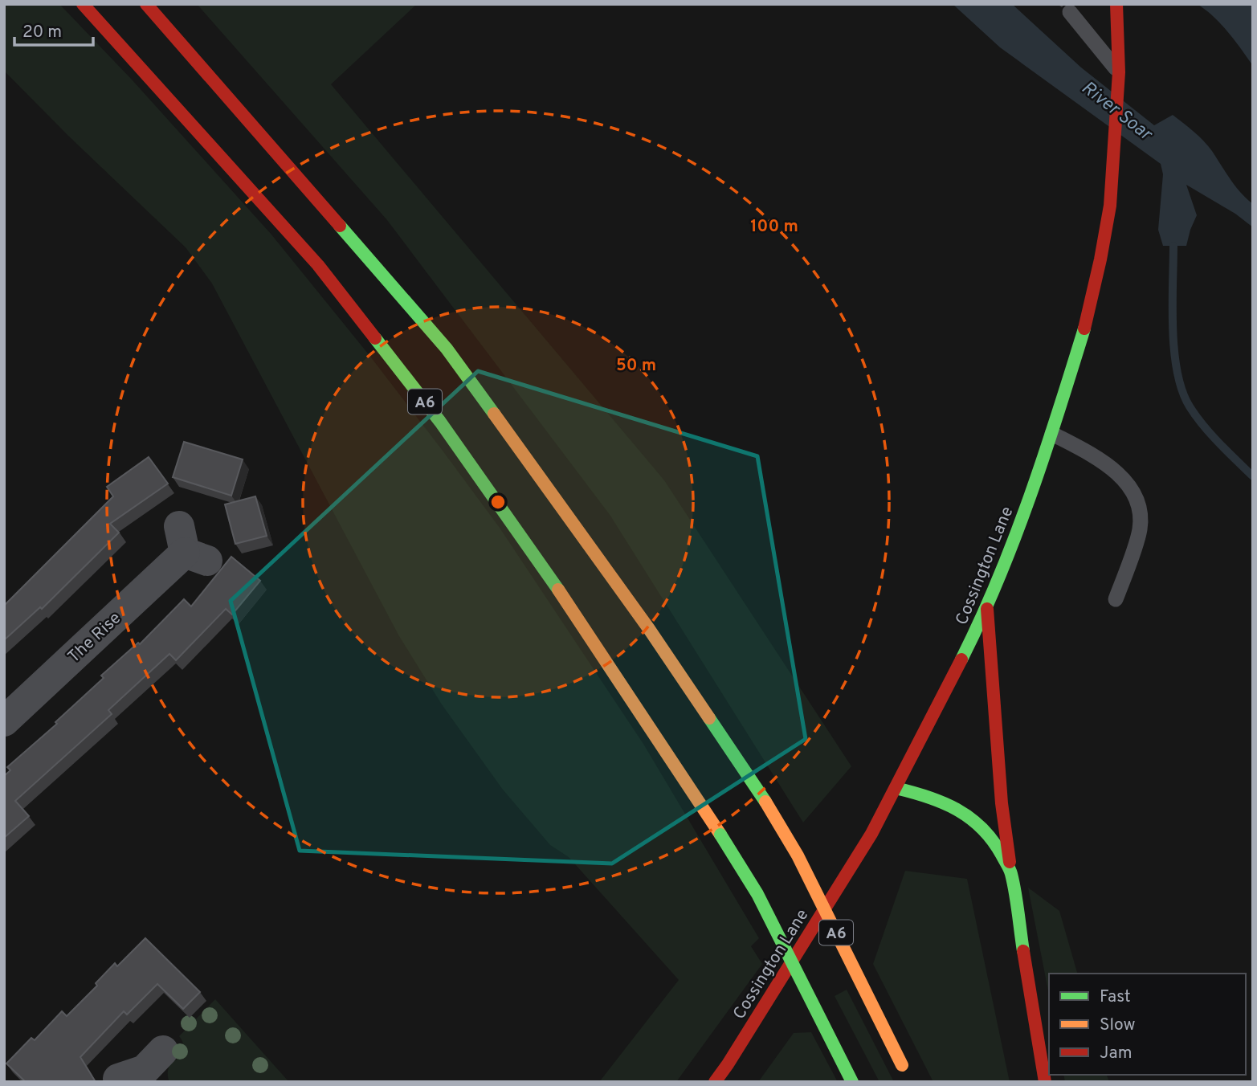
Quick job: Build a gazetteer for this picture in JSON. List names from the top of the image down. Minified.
{"streets":{"main road":["A6","Cossington Lane"],"street":["The Rise"]},"water":["River Soar"],"legend":["Fast","Slow","Jam"],"scale_bar":"20 m","rings":["100 m","50 m"]}
